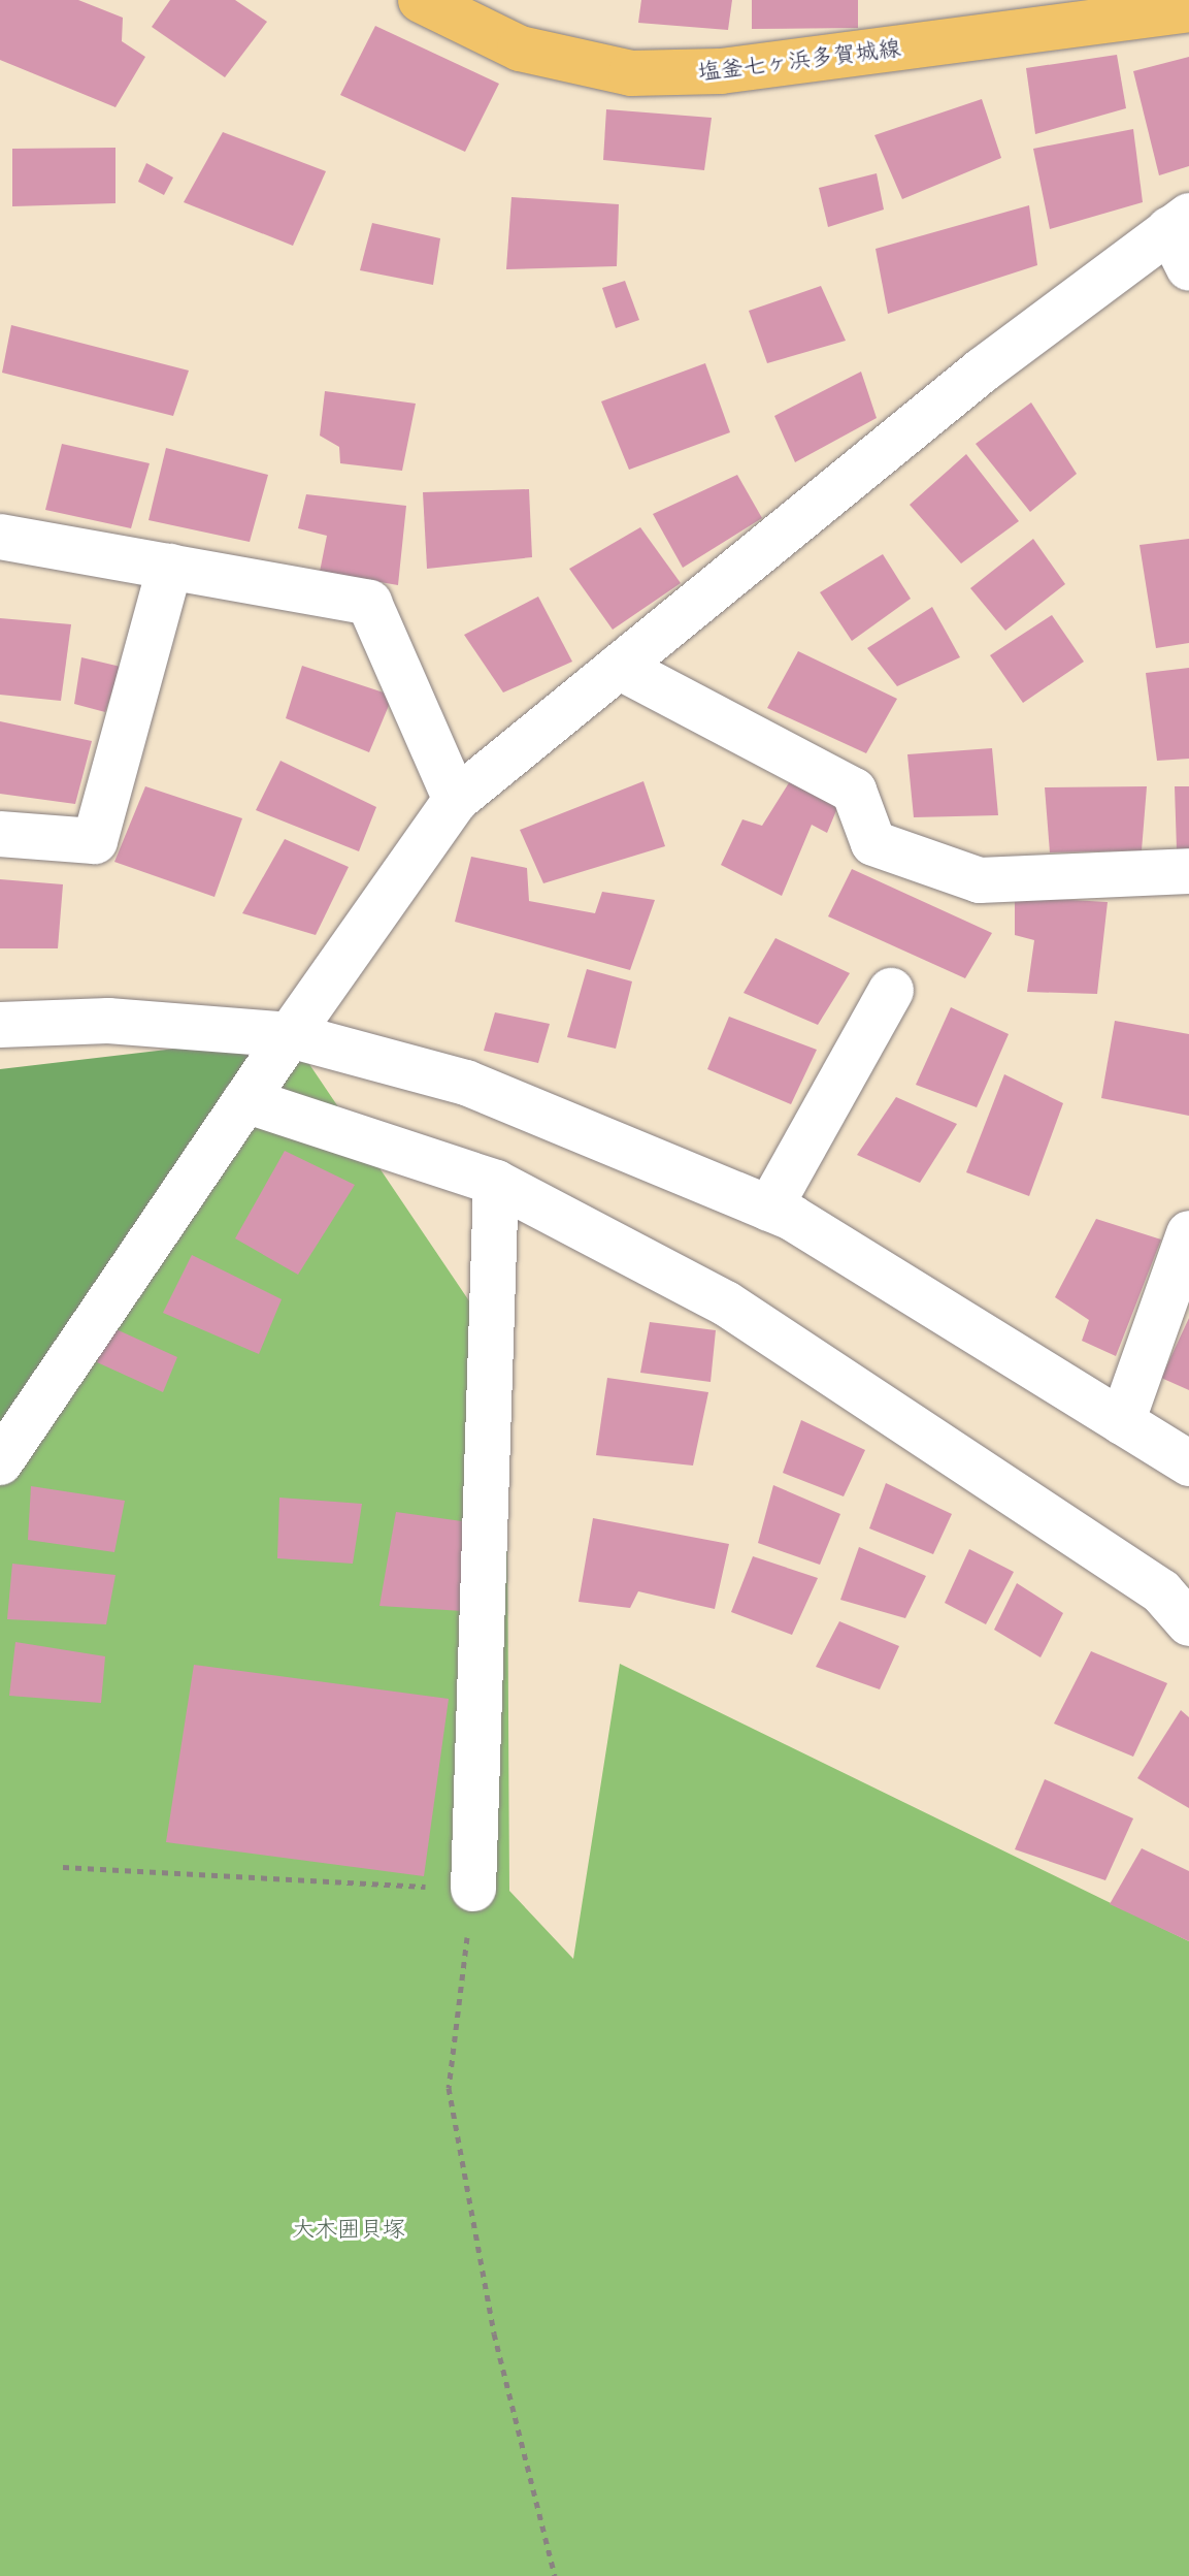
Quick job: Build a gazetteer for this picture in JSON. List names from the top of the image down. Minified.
{"streets":{"main road":["塩釜七ヶ浜多賀城線"]},"parks":["大木囲貝塚"]}
